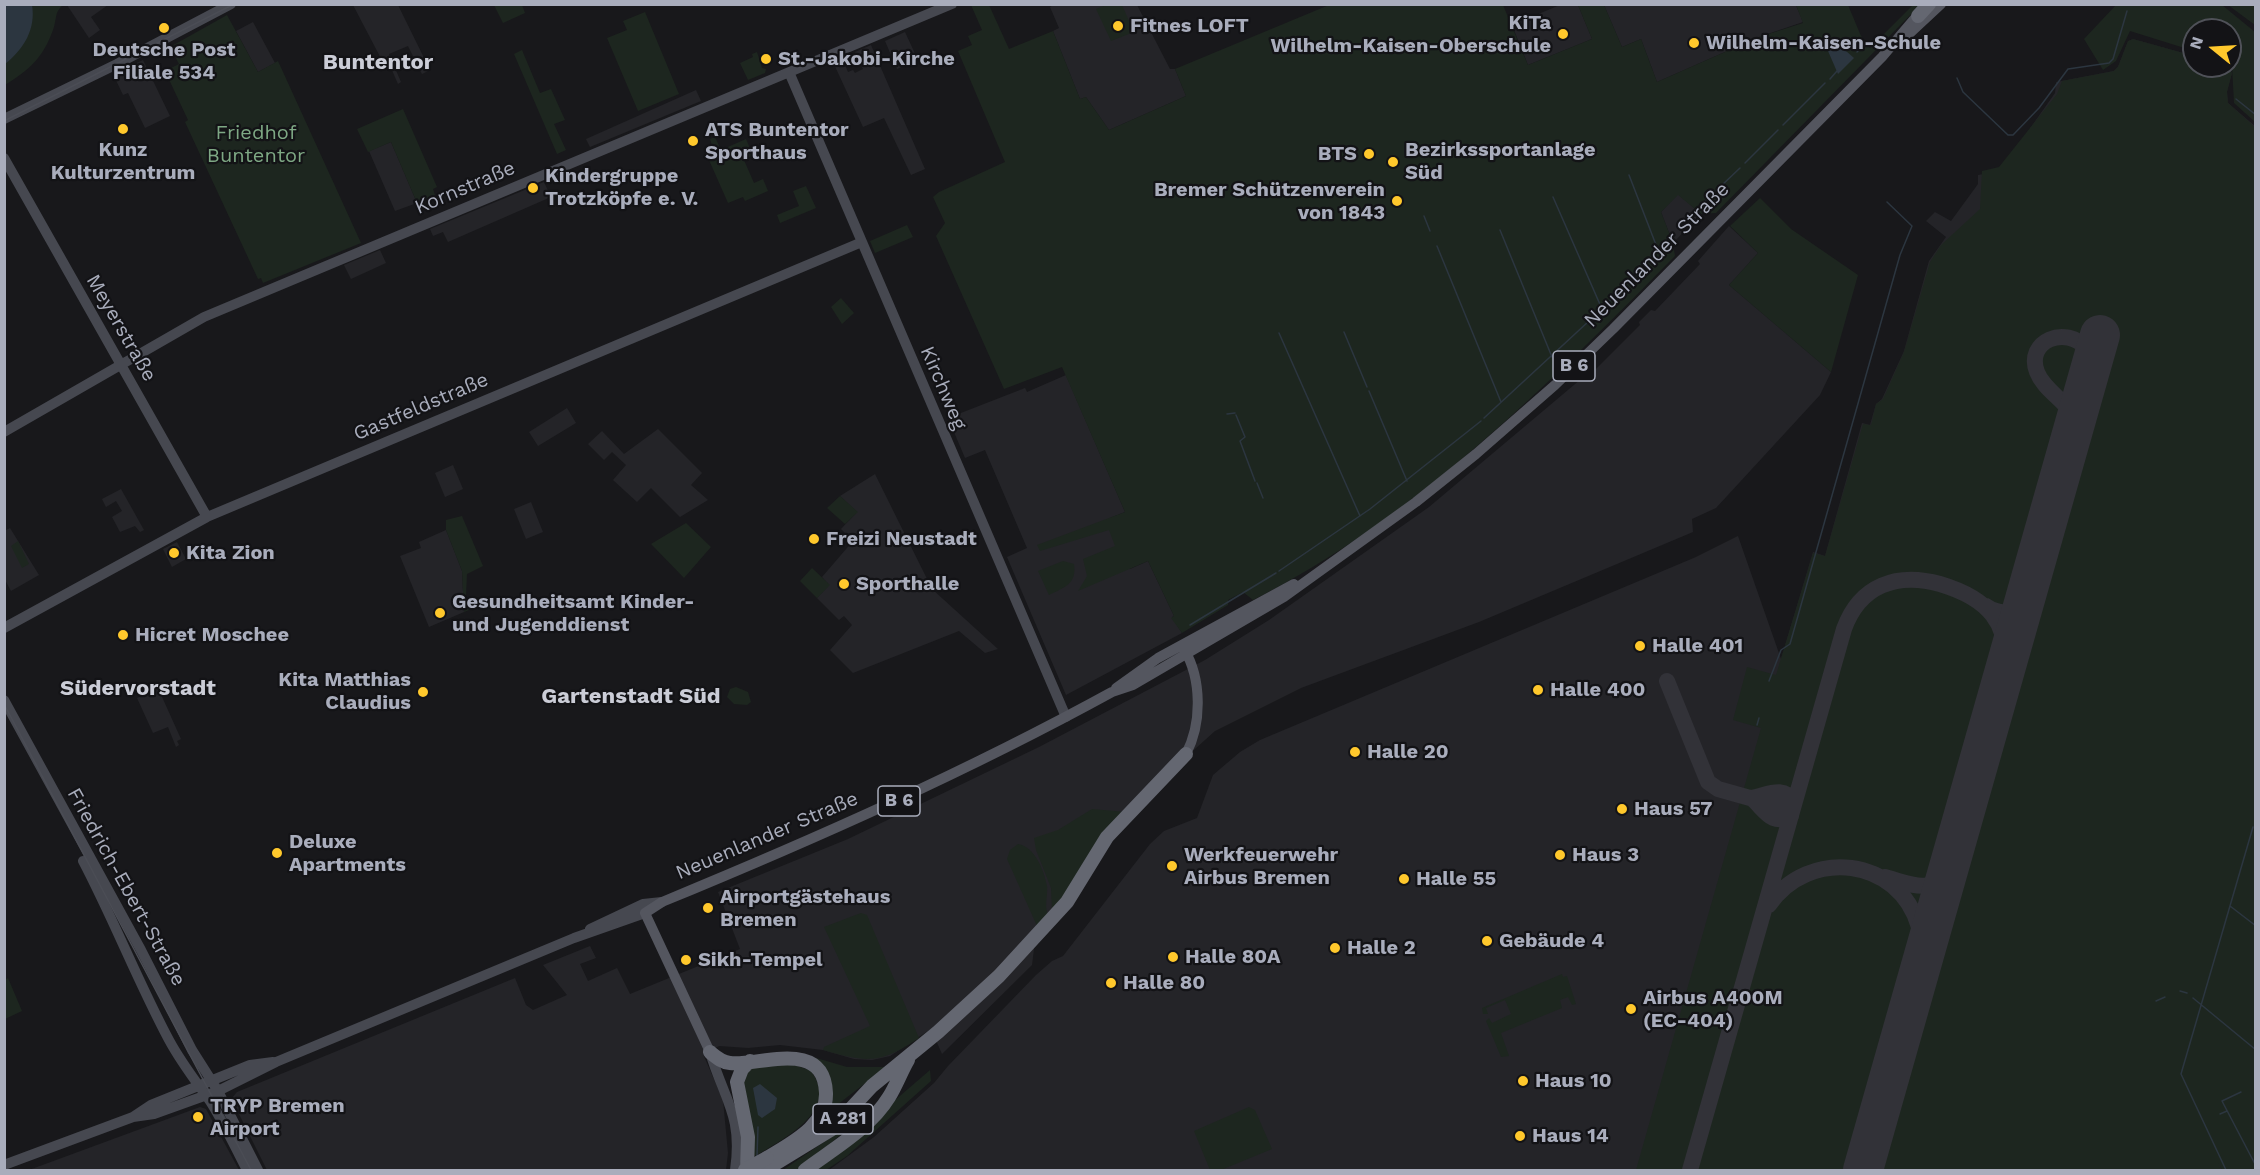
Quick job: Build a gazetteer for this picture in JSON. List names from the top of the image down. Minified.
{"streets":{"highway":["A 281"],"main road":["Neuenlander Straße","B 6"],"street":["Kornstraße","Meyerstraße","Kirchweg","Gastfeldstraße","Friedrich-Ebert-Straße"]},"crossings":[["Kornstraße","Meyerstraße"],["Kornstraße","Kirchweg"],["Neuenlander Straße","Kirchweg"],["Neuenlander Straße","Friedrich-Ebert-Straße"],["Meyerstraße","Gastfeldstraße"],["Kirchweg","Gastfeldstraße"]],"districts":["Buntentor","Südervorstadt","Gartenstadt Süd"],"parks":["Friedhof Buntentor"],"places":["Fitnes LOFT","Deutsche Post Filiale 534","KiTa Wilhelm-Kaisen-Oberschule","Wilhelm-Kaisen-Schule","St.-Jakobi-Kirche","Kunz Kulturzentrum","ATS Buntentor Sporthaus","BTS","Bezirkssportanlage Süd","Kindergruppe Trotzköpfe e. V.","Bremer Schützenverein von 1843","Freizi Neustadt","Kita Zion","Sporthalle","Gesundheitsamt Kinder- und Jugenddienst","Hicret Moschee","Halle 401","Halle 400","Kita Matthias Claudius","Halle 20","Haus 57","Deluxe Apartments","Haus 3","Werkfeuerwehr Airbus Bremen","Halle 55","Airportgästehaus Bremen","Gebäude 4","Halle 2","Halle 80A","Sikh-Tempel","Halle 80","Airbus A400M (EC-404)","Haus 10","TRYP Bremen Airport","Haus 14"],"north":"left"}
